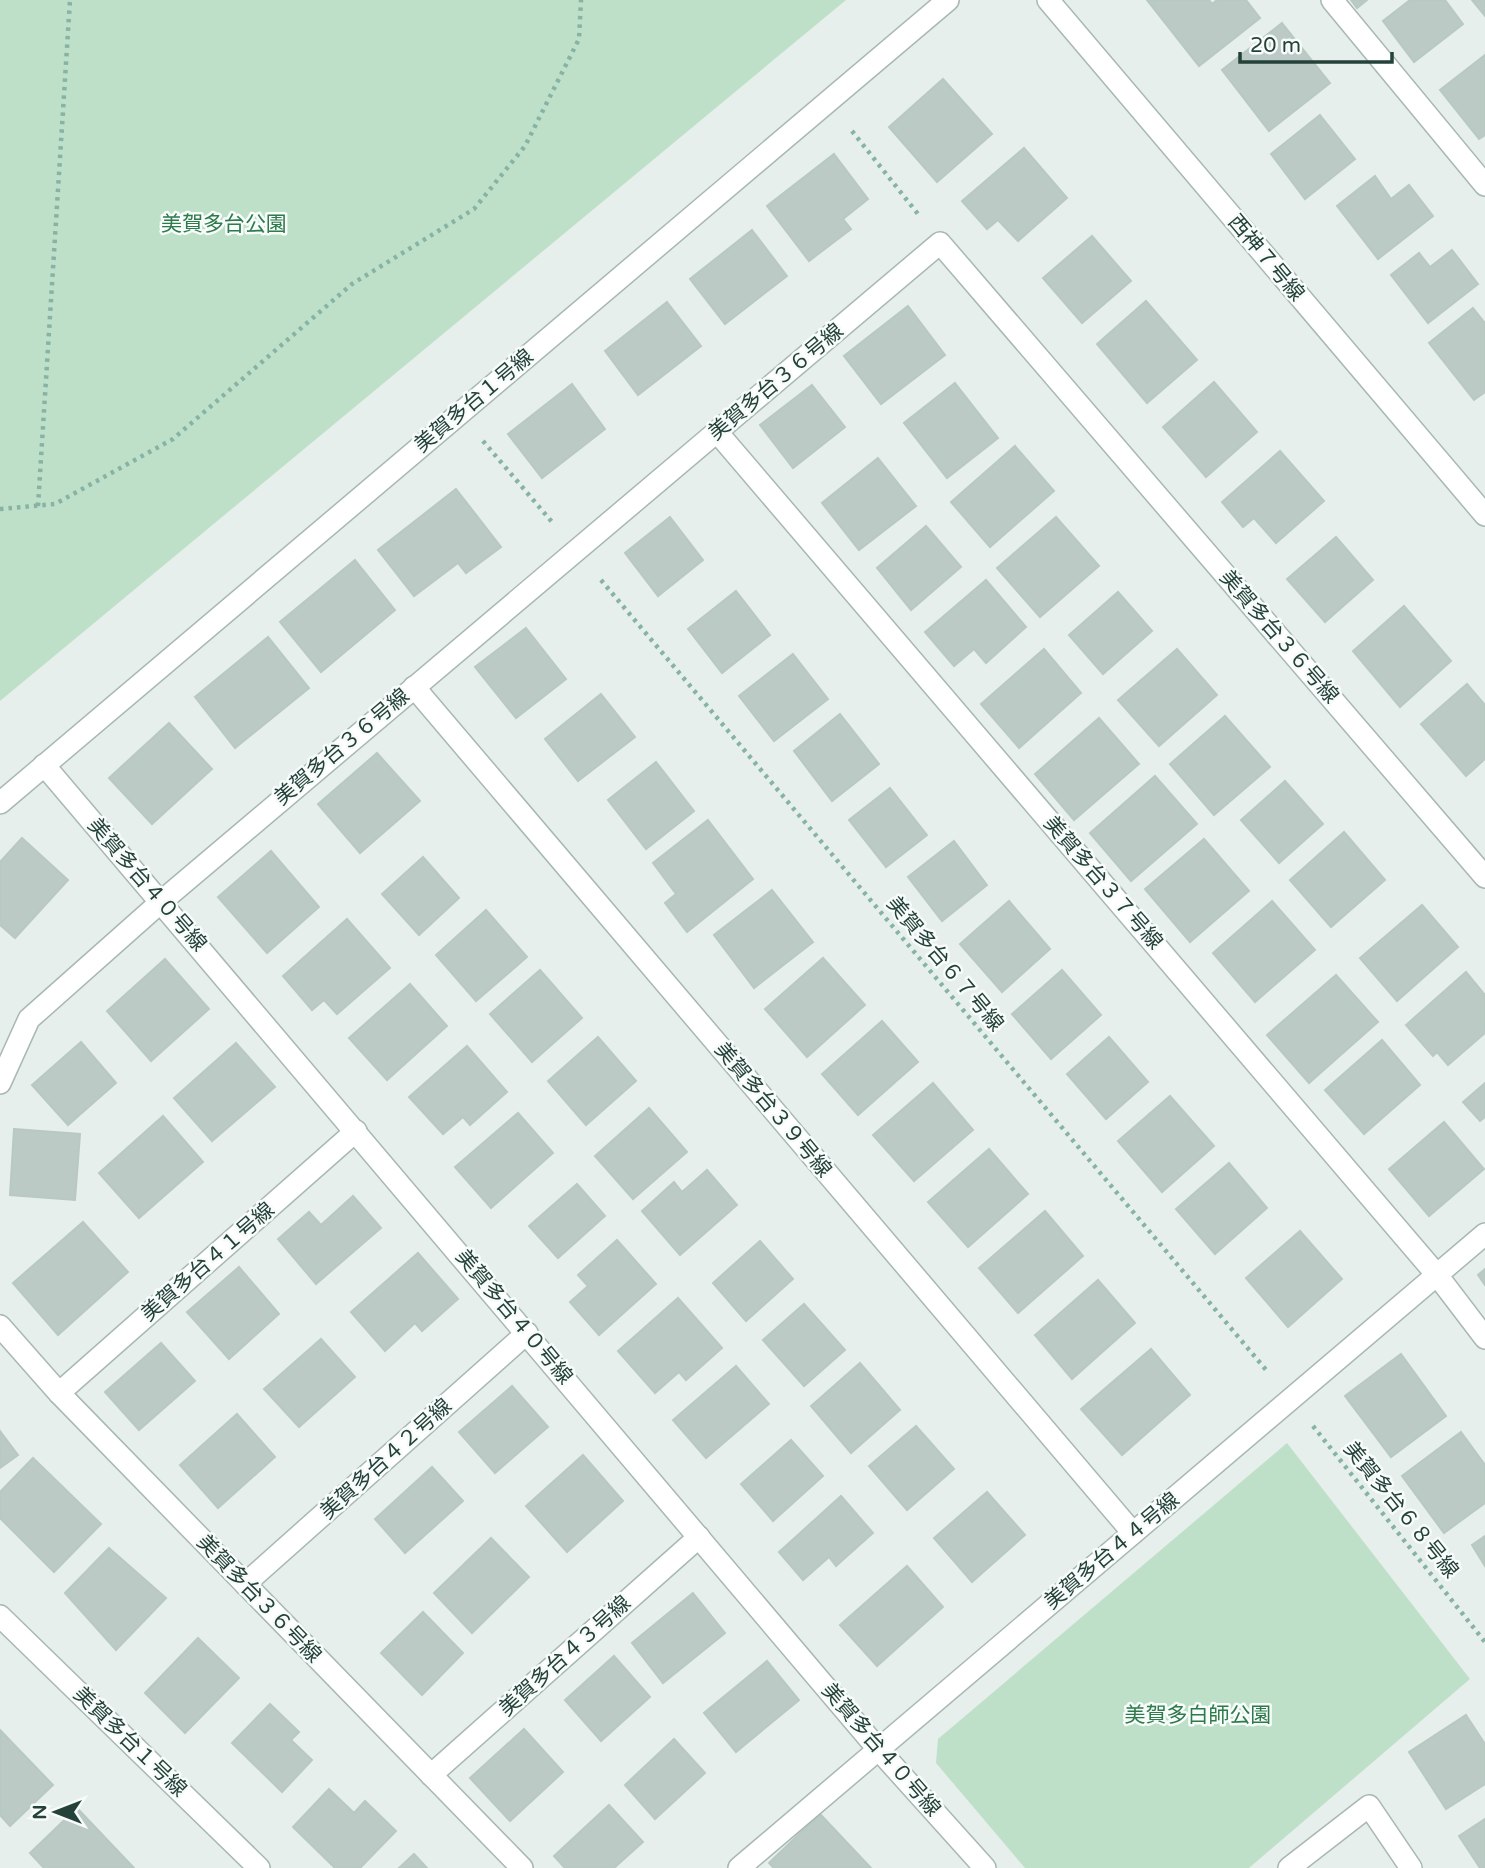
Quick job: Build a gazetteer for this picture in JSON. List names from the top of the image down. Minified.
{"streets":{"street":["西神７号線","美賀多台３６号線","美賀多台１号線","美賀多台３７号線","美賀多台４０号線","美賀多台３９号線","美賀多台４１号線","美賀多台４２号線","美賀多台４４号線","美賀多台４３号線"],"path":["美賀多台６７号線","美賀多台６８号線"]},"crossings":[["美賀多台３６号線","美賀多台３７号線"],["美賀多台３６号線","美賀多台４０号線"],["美賀多台３６号線","美賀多台６７号線"],["美賀多台３６号線","美賀多台３９号線"],["美賀多台３６号線","美賀多台４１号線"],["美賀多台３６号線","美賀多台４２号線"],["美賀多台３６号線","美賀多台４３号線"],["美賀多台１号線","美賀多台４０号線"],["美賀多台１号線","美賀多台６７号線"],["美賀多台３７号線","美賀多台４４号線"],["美賀多台４０号線","美賀多台４１号線"],["美賀多台４０号線","美賀多台４２号線"],["美賀多台４０号線","美賀多台４４号線"],["美賀多台４０号線","美賀多台４３号線"],["美賀多台６７号線","美賀多台６８号線"],["美賀多台６７号線","美賀多台４４号線"],["美賀多台３９号線","美賀多台４４号線"],["美賀多台６８号線","美賀多台４４号線"]],"parks":["美賀多台公園","美賀多白師公園"],"scale_bar":"20 m","north":"left"}
